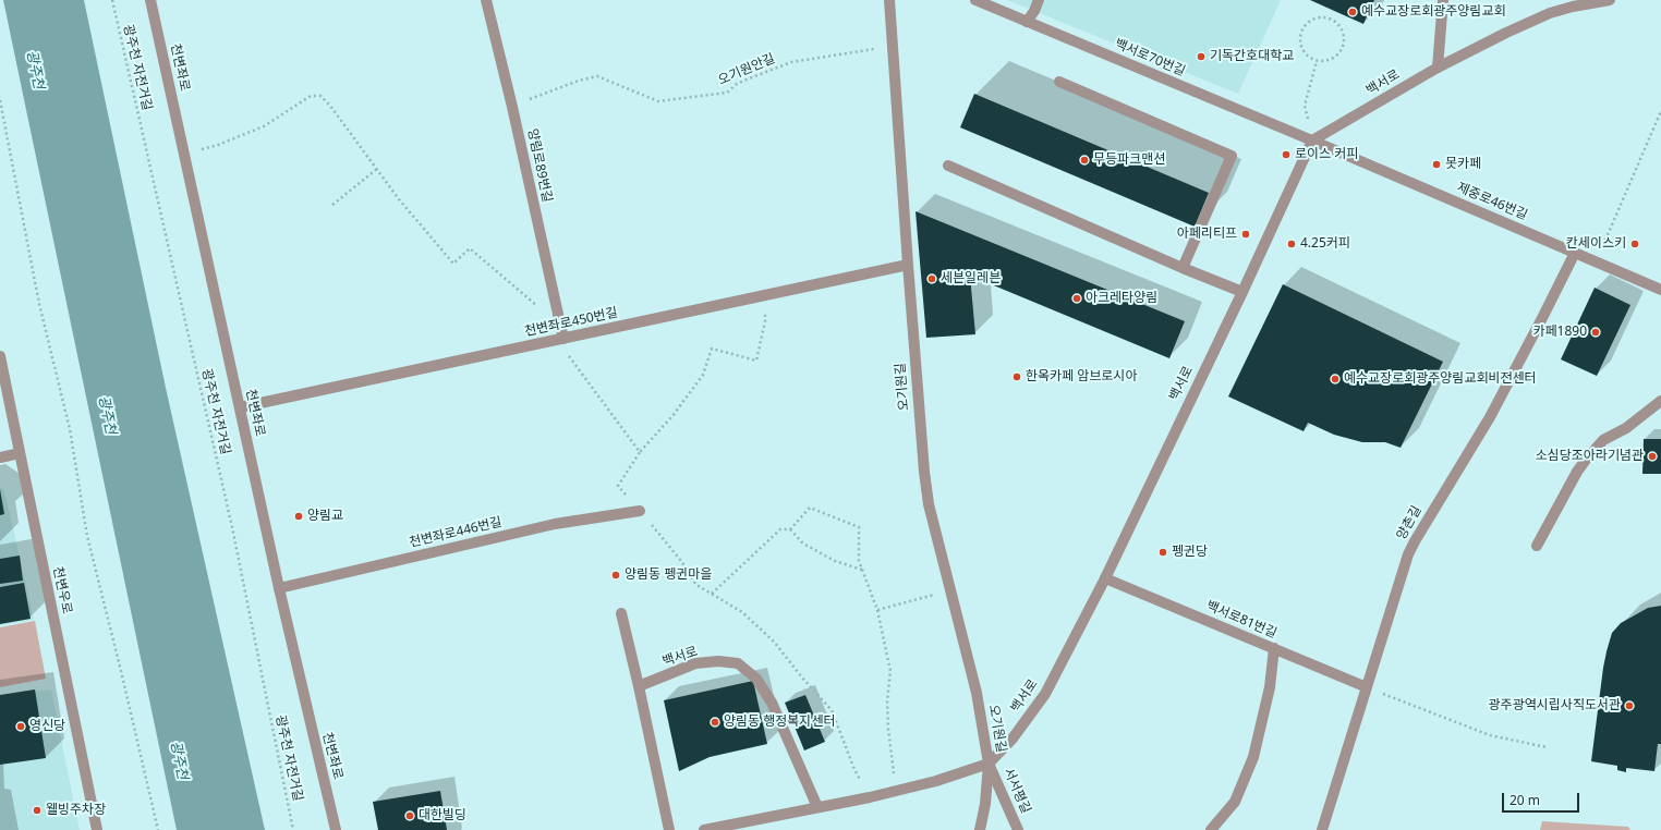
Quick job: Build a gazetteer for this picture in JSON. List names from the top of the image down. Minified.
{"streets":{"street":["백서로70번길","천변좌로","백서로","양림로89번길","제중로46번길","천변좌로450번길","오기원길","양촌길","천변좌로446번길","천변우로","백서로81번길","서서평길"],"path":["광주천 자전거길","오기원안길"]},"crossings":[["백서로70번길","백서로"],["백서로70번길","제중로46번길"],["천변좌로","천변좌로450번길"],["천변좌로","천변좌로446번길"],["오기원안길","양림로89번길"],["오기원안길","오기원길"],["백서로","제중로46번길"],["백서로","오기원길"],["백서로","백서로81번길"],["백서로","서서평길"],["양림로89번길","천변좌로450번길"],["제중로46번길","양촌길"],["천변좌로450번길","오기원길"],["오기원길","서서평길"],["양촌길","백서로81번길"]],"water":["광주천"],"places":["예수교장로회광주양림교회","기독간호대학교","로이스 커피","무등파크맨션","못카페","아페리티프","4.25커피","칸세이스키","세븐일레븐","아크레타양림","카페1890","한옥카페 암브로시아","예수교장로회광주양림교회비전센터","소심당조아라기념관","양림교","펭귄당","양림동 펭귄마을","광주광역시립사직도서관","양림동 행정복지센터","영신당","웰빙주차장","대한빌딩"],"scale_bar":"20 m"}
